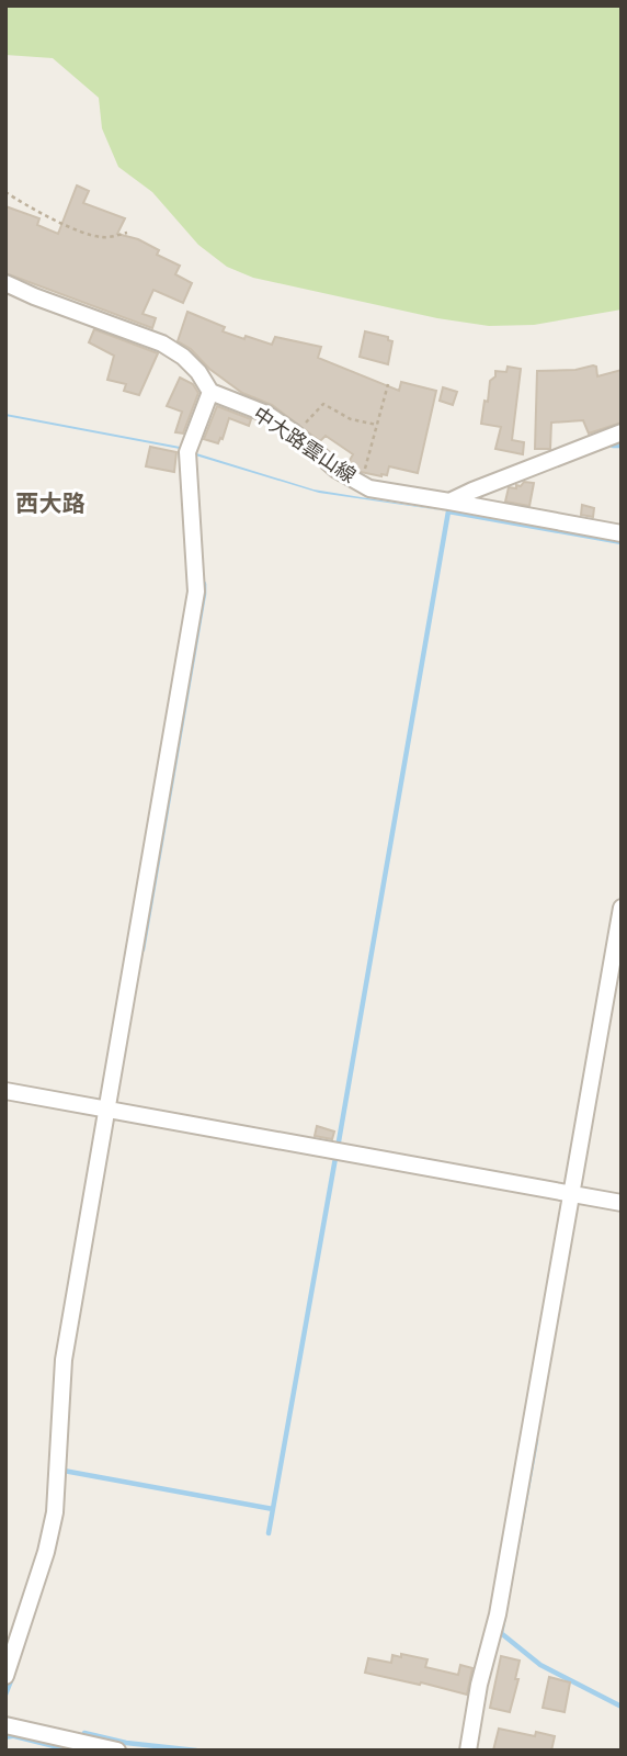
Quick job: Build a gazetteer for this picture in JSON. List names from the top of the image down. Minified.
{"streets":{"street":["中大路雲山線"]},"districts":["西大路"]}
